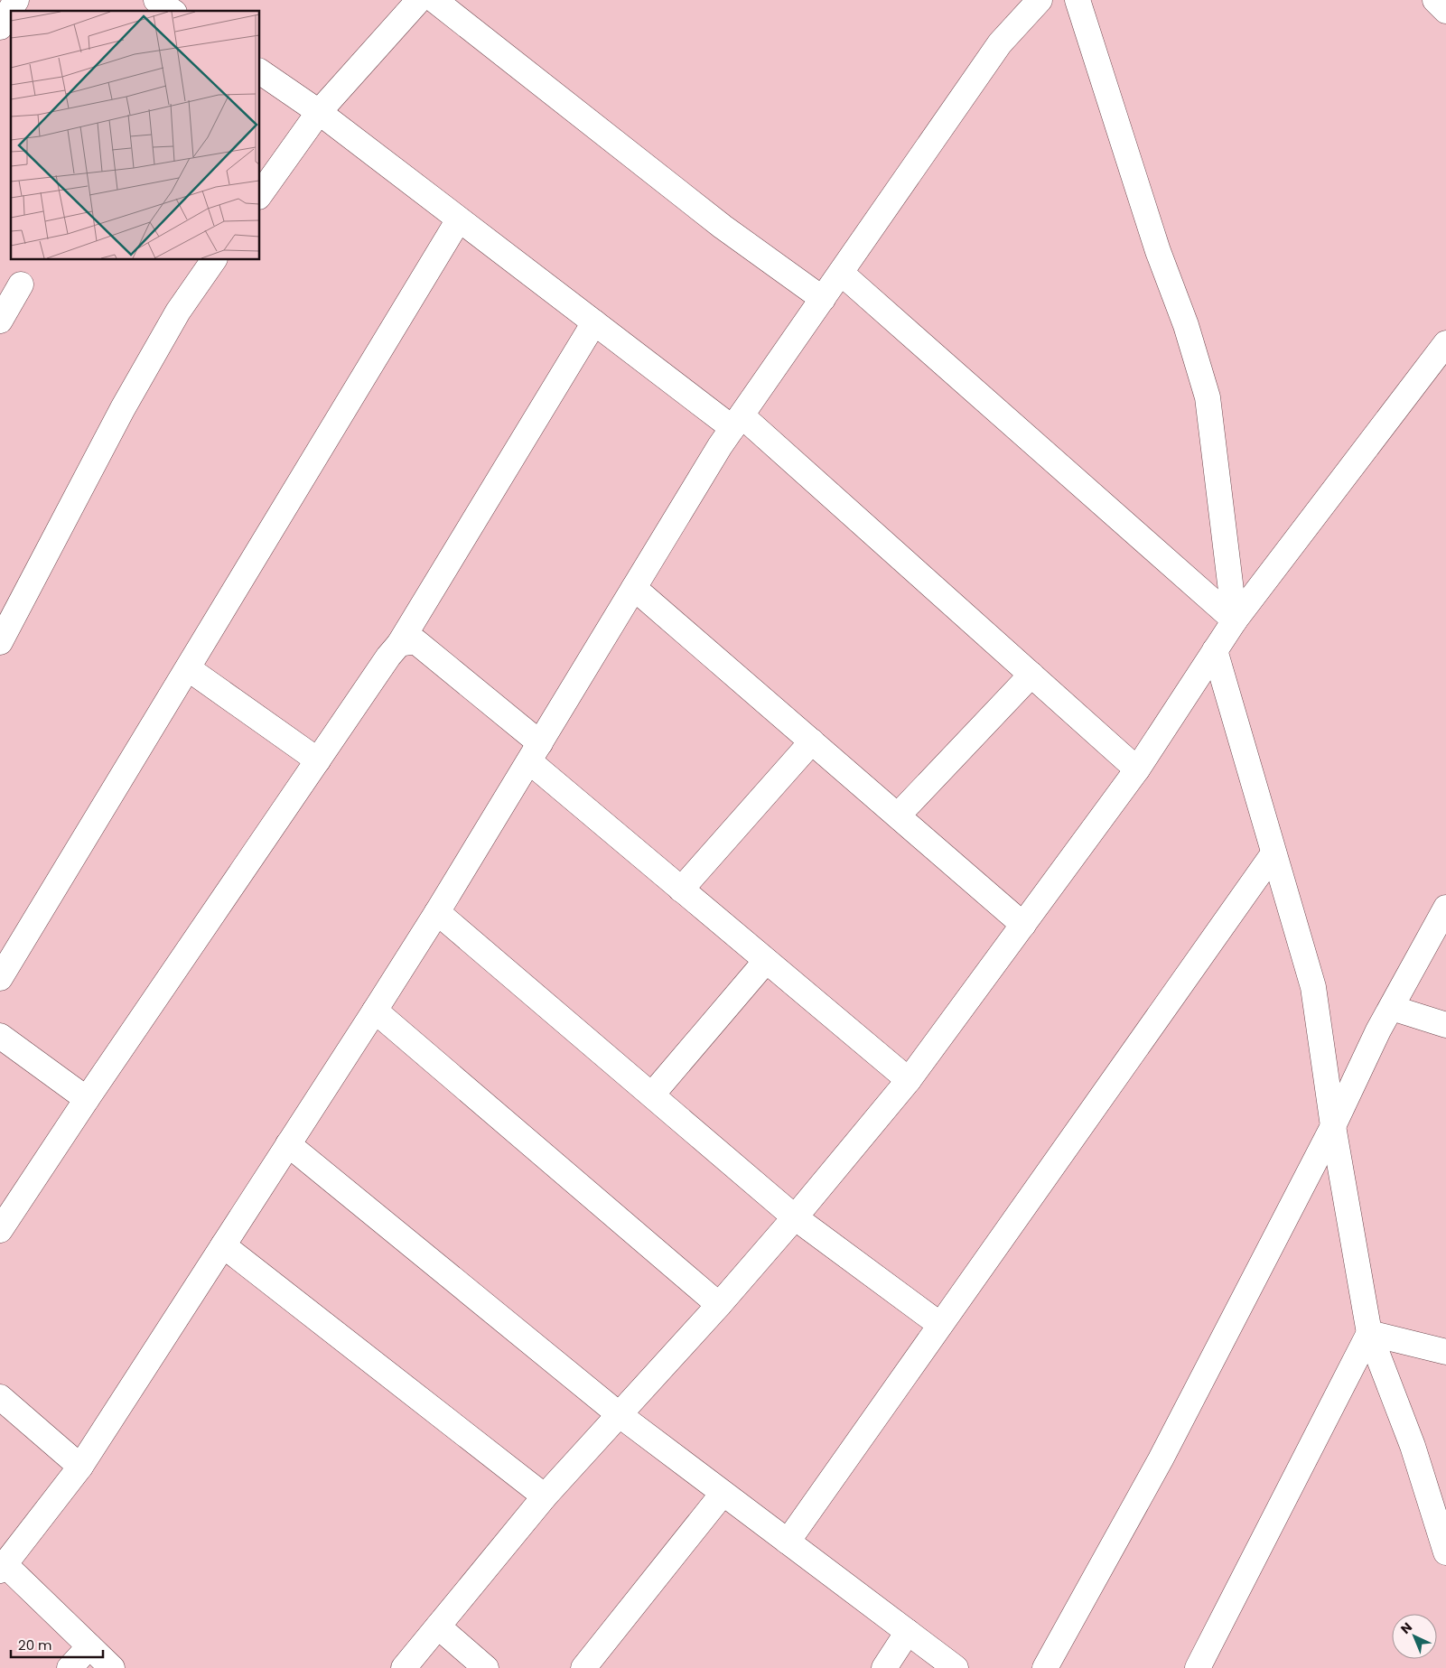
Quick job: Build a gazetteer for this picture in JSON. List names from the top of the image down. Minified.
{"scale_bar":"20 m","north":"top left"}
